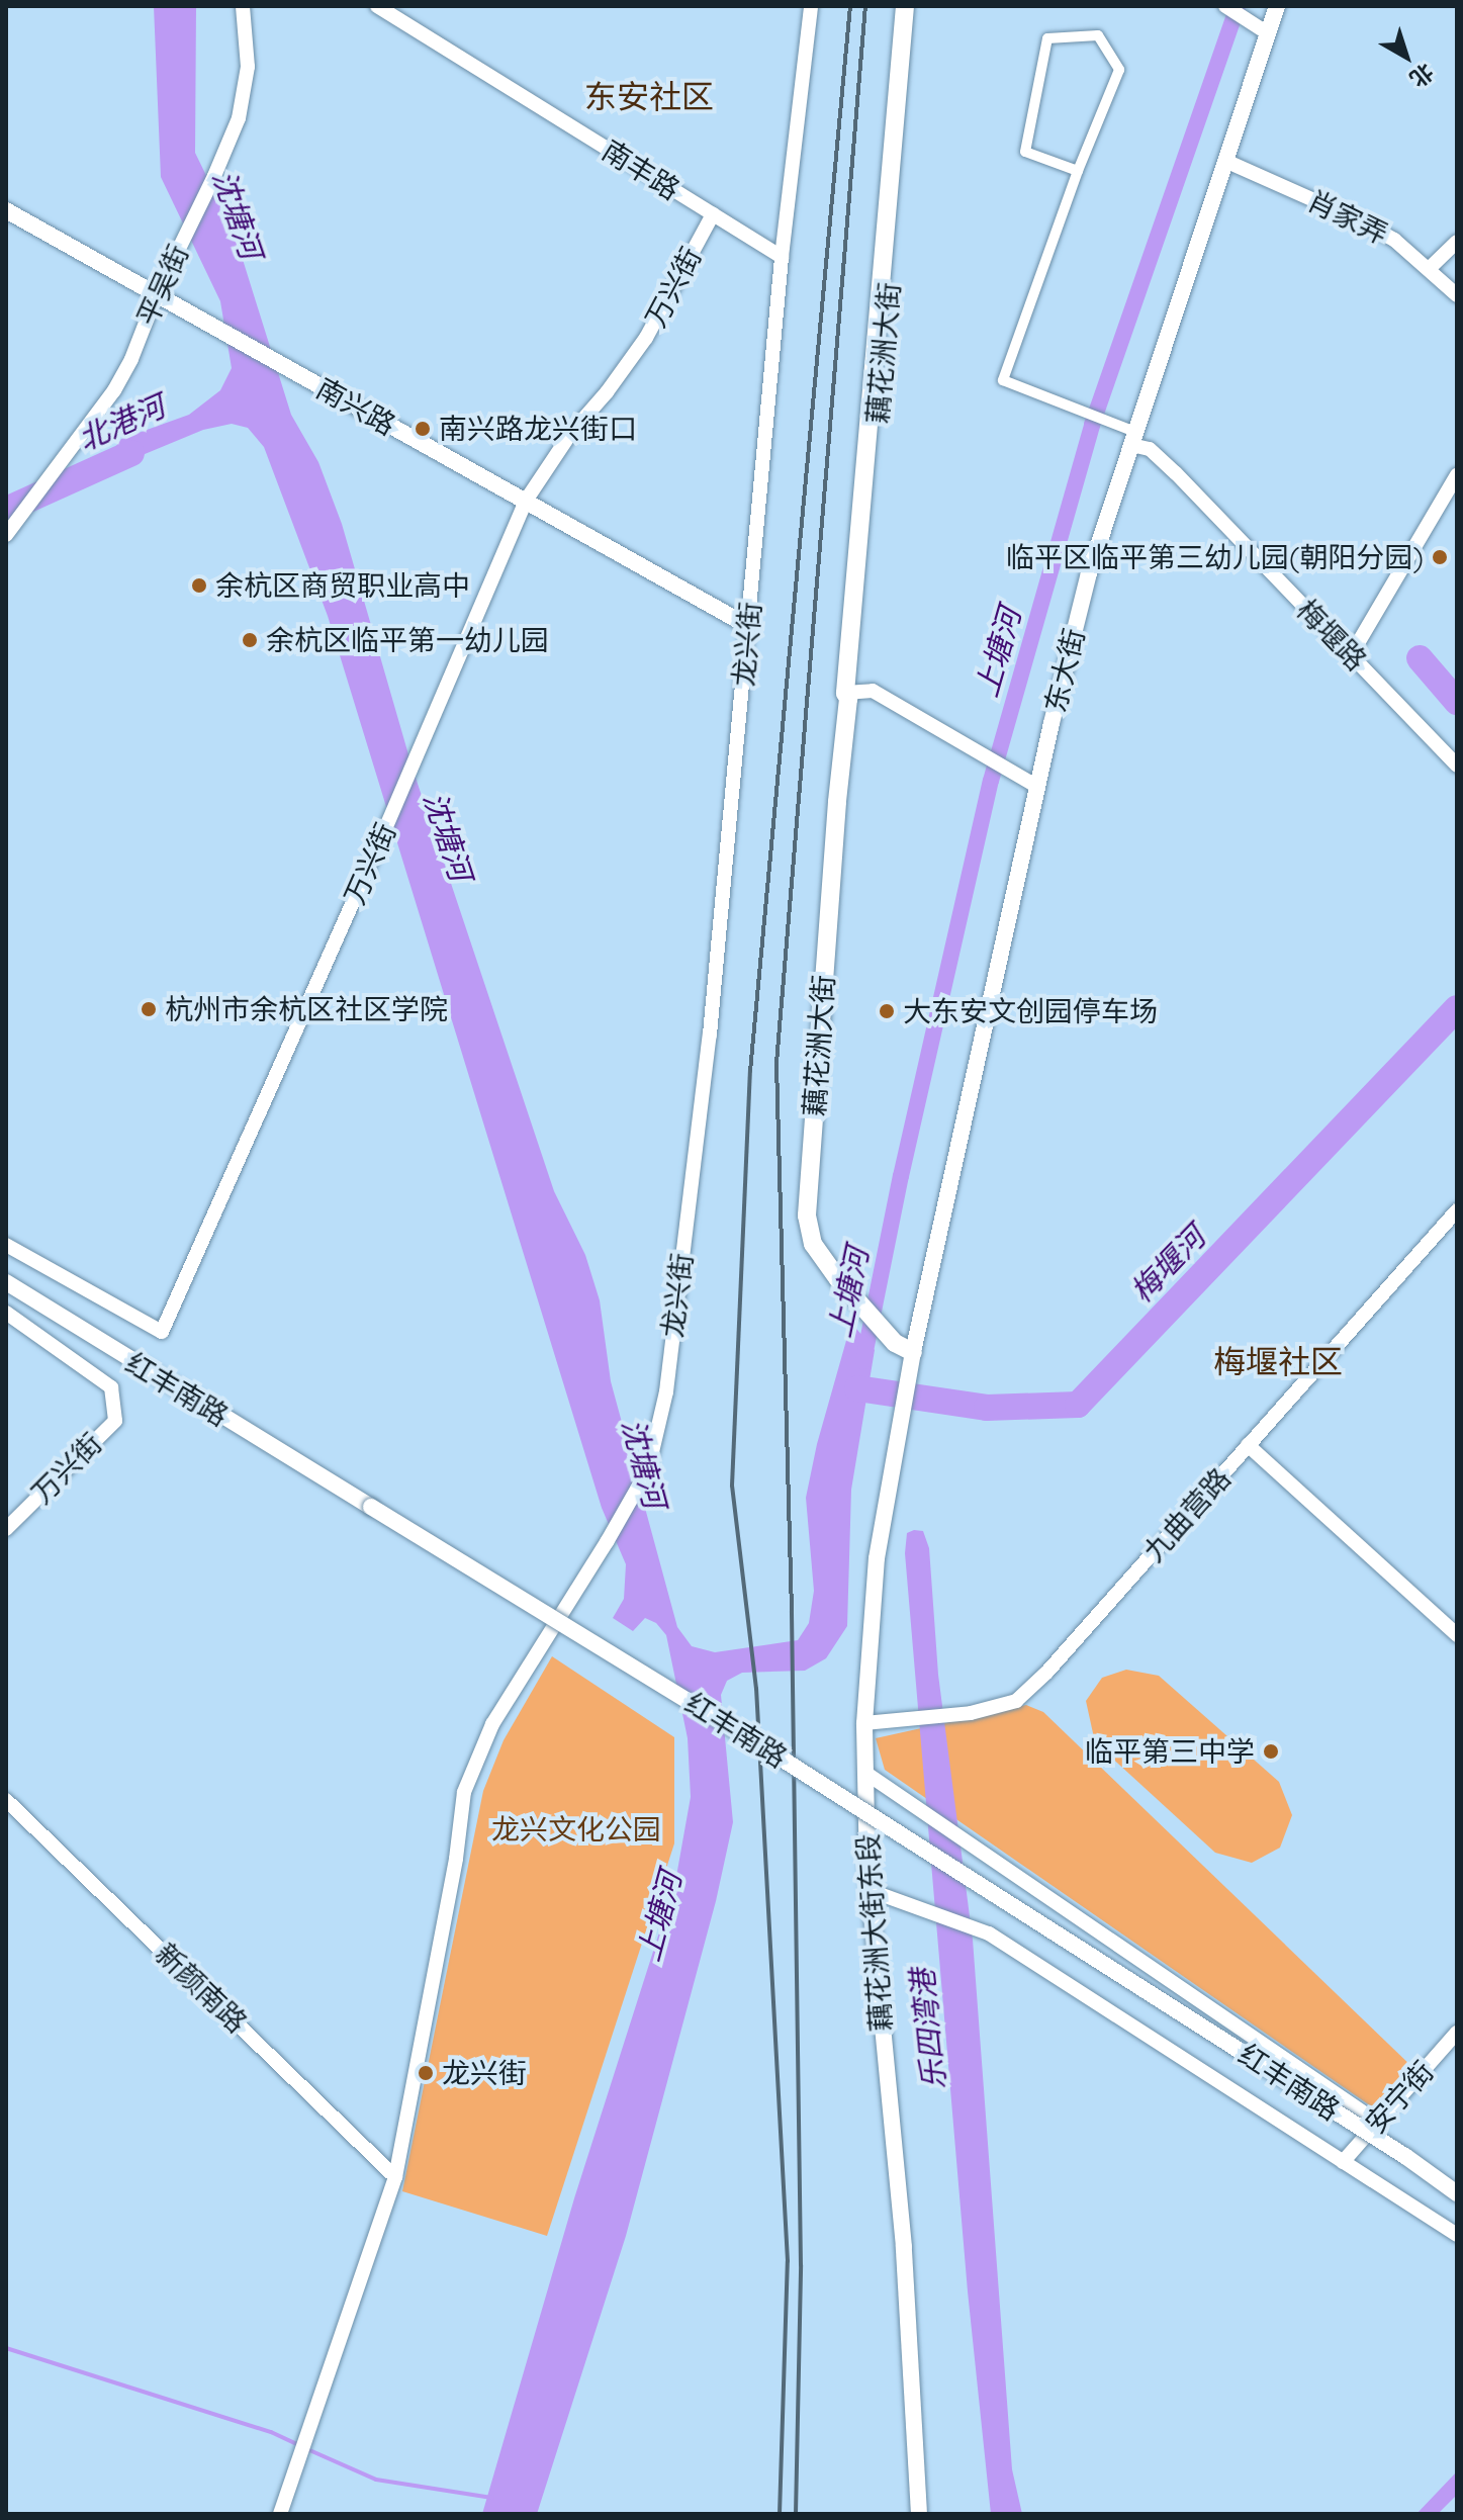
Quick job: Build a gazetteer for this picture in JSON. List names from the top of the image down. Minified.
{"streets":{"main road":["藕花洲大街"],"street":["南丰路","肖家弄","平吴街","万兴街","南兴路","梅堰路","龙兴街","东大街","红丰南路","九曲营路","藕花洲大街东段","新颜南路","安宁街"]},"crossings":[["南丰路","万兴街"],["南丰路","龙兴街"],["肖家弄","东大街"],["平吴街","南兴路"],["万兴街","南兴路"],["藕花洲大街","东大街"],["藕花洲大街","藕花洲大街东段"],["南兴路","龙兴街"],["梅堰路","东大街"],["龙兴街","新颜南路"],["东大街","藕花洲大街东段"],["九曲营路","藕花洲大街东段"]],"districts":["东安社区","梅堰社区"],"water":["沈塘河","北港河","上塘河","梅堰河","乐四湾港"],"parks":["龙兴文化公园"],"places":["南兴路龙兴街口","临平区临平第三幼儿园(朝阳分园)","余杭区商贸职业高中","余杭区临平第一幼儿园","杭州市余杭区社区学院","大东安文创园停车场","临平第三中学","龙兴街"],"north":"bottom right"}
